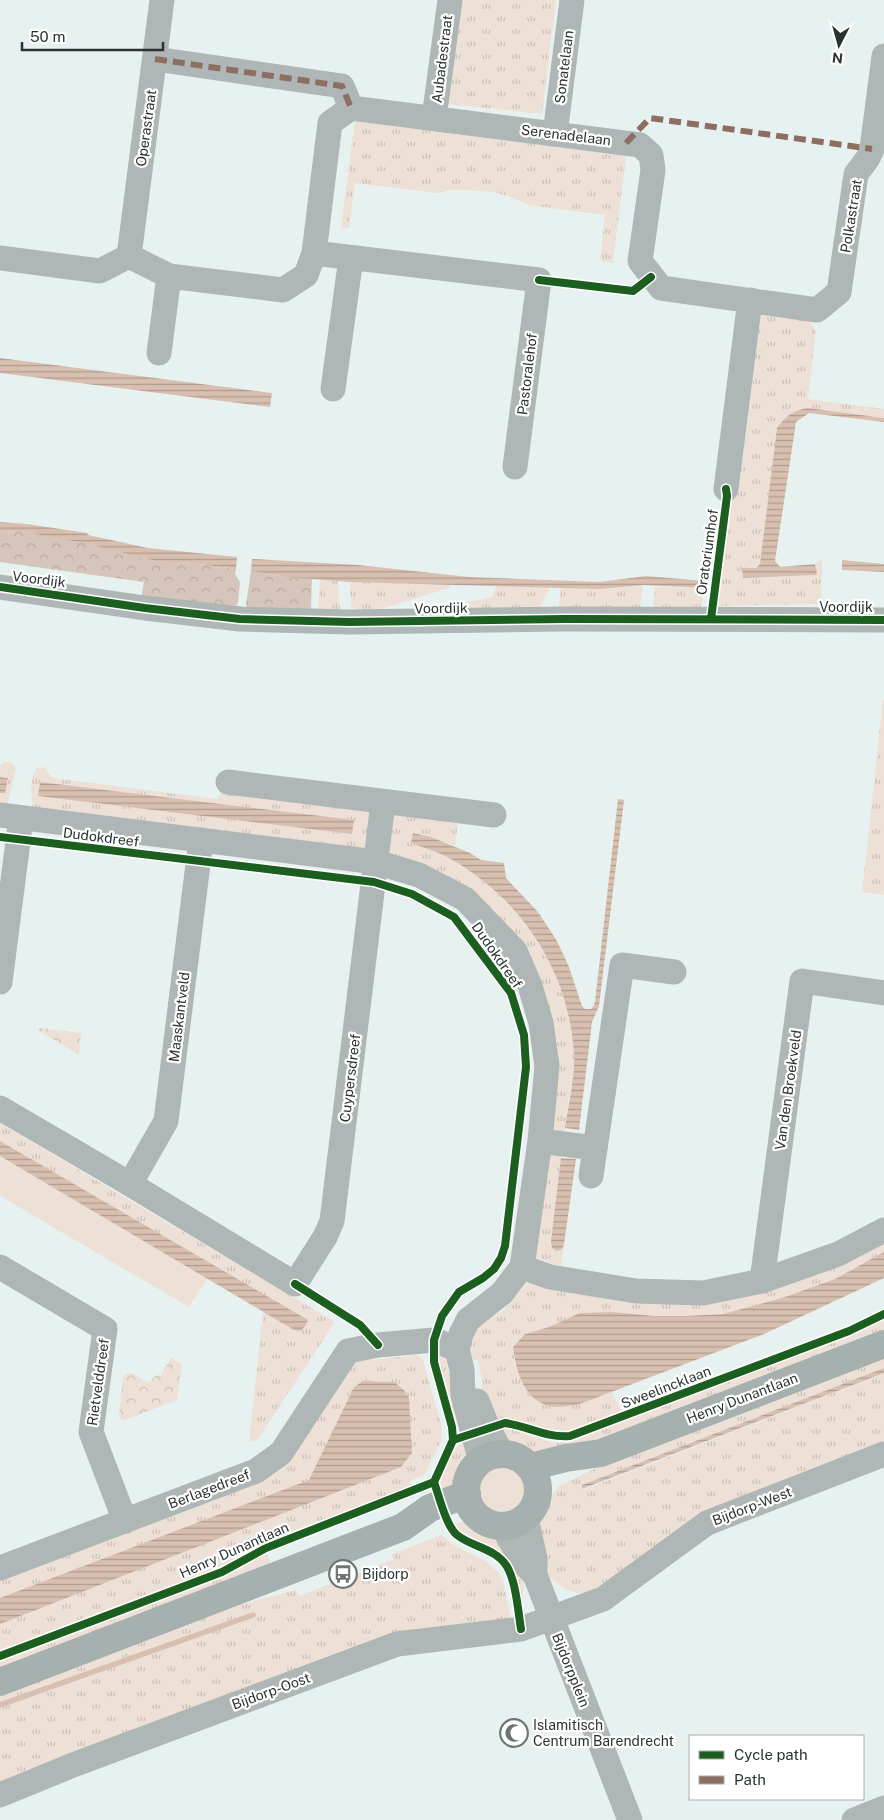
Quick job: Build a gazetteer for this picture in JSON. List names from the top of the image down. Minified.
{"streets":{"main road":["Henry Dunantlaan"],"street":["Aubadestraat","Sonatelaan","Operastraat","Serenadelaan","Polkastraat","Pastoralehof","Voordijk","Dudokdreef","Maaskantveld","Cuypersdreef","Van den Broekveld","Rietvelddreef","Berlagedreef","Bijdorp-West","Bijdorpplein","Bijdorp-Oost"],"cycle path":["Oratoriumhof","Sweelincklaan"]},"crossings":[["Aubadestraat","Serenadelaan"],["Sonatelaan","Serenadelaan"],["Serenadelaan","Polkastraat"],["Dudokdreef","Maaskantveld"],["Dudokdreef","Cuypersdreef"],["Dudokdreef","Berlagedreef"],["Dudokdreef","Bijdorpplein"],["Maaskantveld","Cuypersdreef"],["Rietvelddreef","Berlagedreef"],["Bijdorp-West","Bijdorpplein"],["Bijdorp-West","Bijdorp-Oost"],["Bijdorpplein","Bijdorp-Oost"]],"places":{"bus stop":["Bijdorp"],"mosque":["Islamitisch Centrum Barendrecht"]},"legend":["Cycle path","Path"],"scale_bar":"50 m","north":"bottom"}
